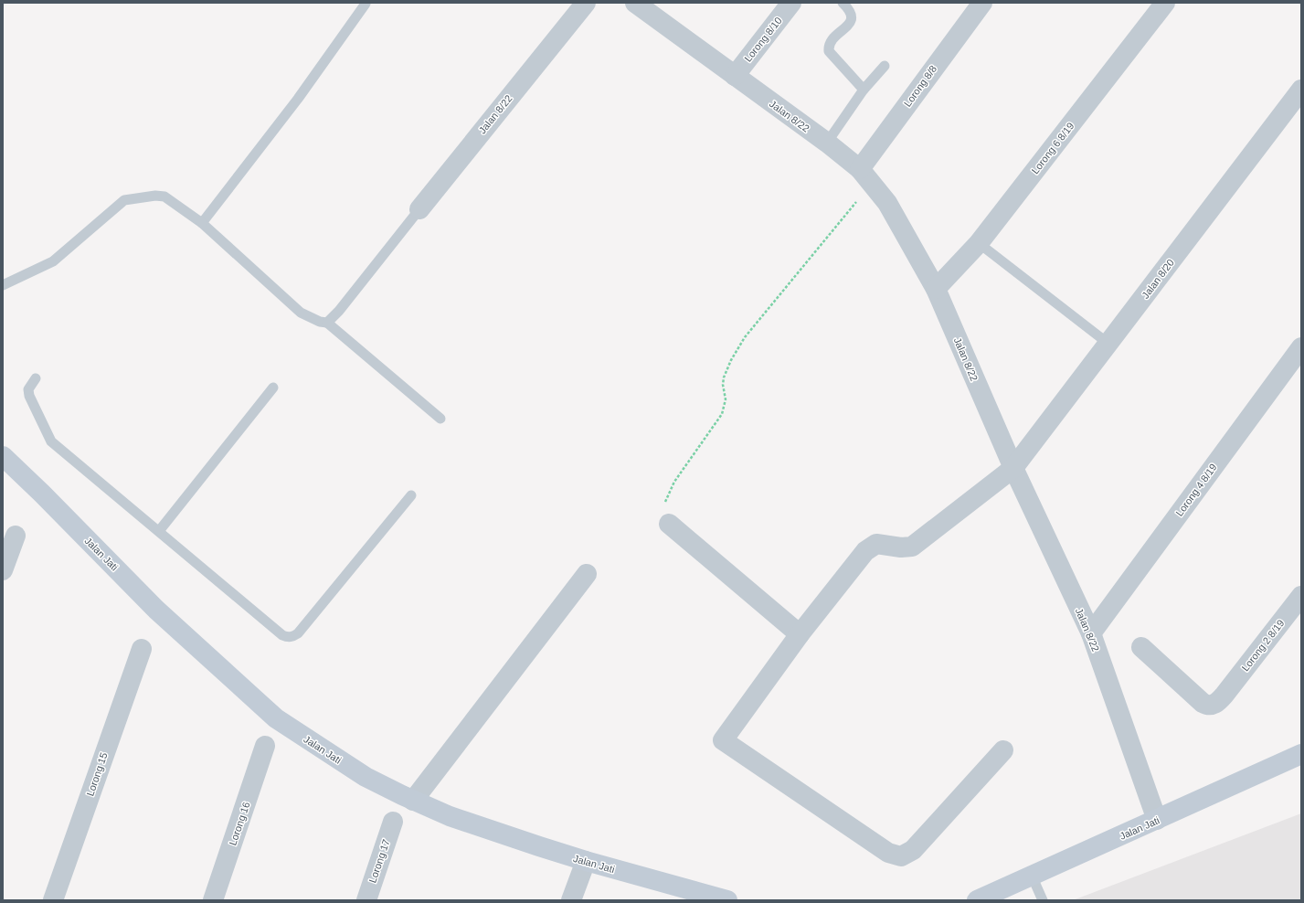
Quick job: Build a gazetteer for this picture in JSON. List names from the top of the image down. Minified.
{"streets":{"street":["Lorong 8/10","Lorong 8/8","Jalan 8/22","Lorong 6 8/19","Jalan 8/20","Lorong 4 8/19","Jalan Jati","Lorong 2 8/19","Lorong 15","Lorong 16","Lorong 17"]},"crossings":[["Lorong 8/10","Jalan 8/22"],["Lorong 8/8","Jalan 8/22"],["Jalan 8/22","Lorong 6 8/19"],["Jalan 8/22","Jalan 8/20"],["Jalan 8/22","Lorong 4 8/19"],["Jalan 8/22","Jalan Jati"]]}
